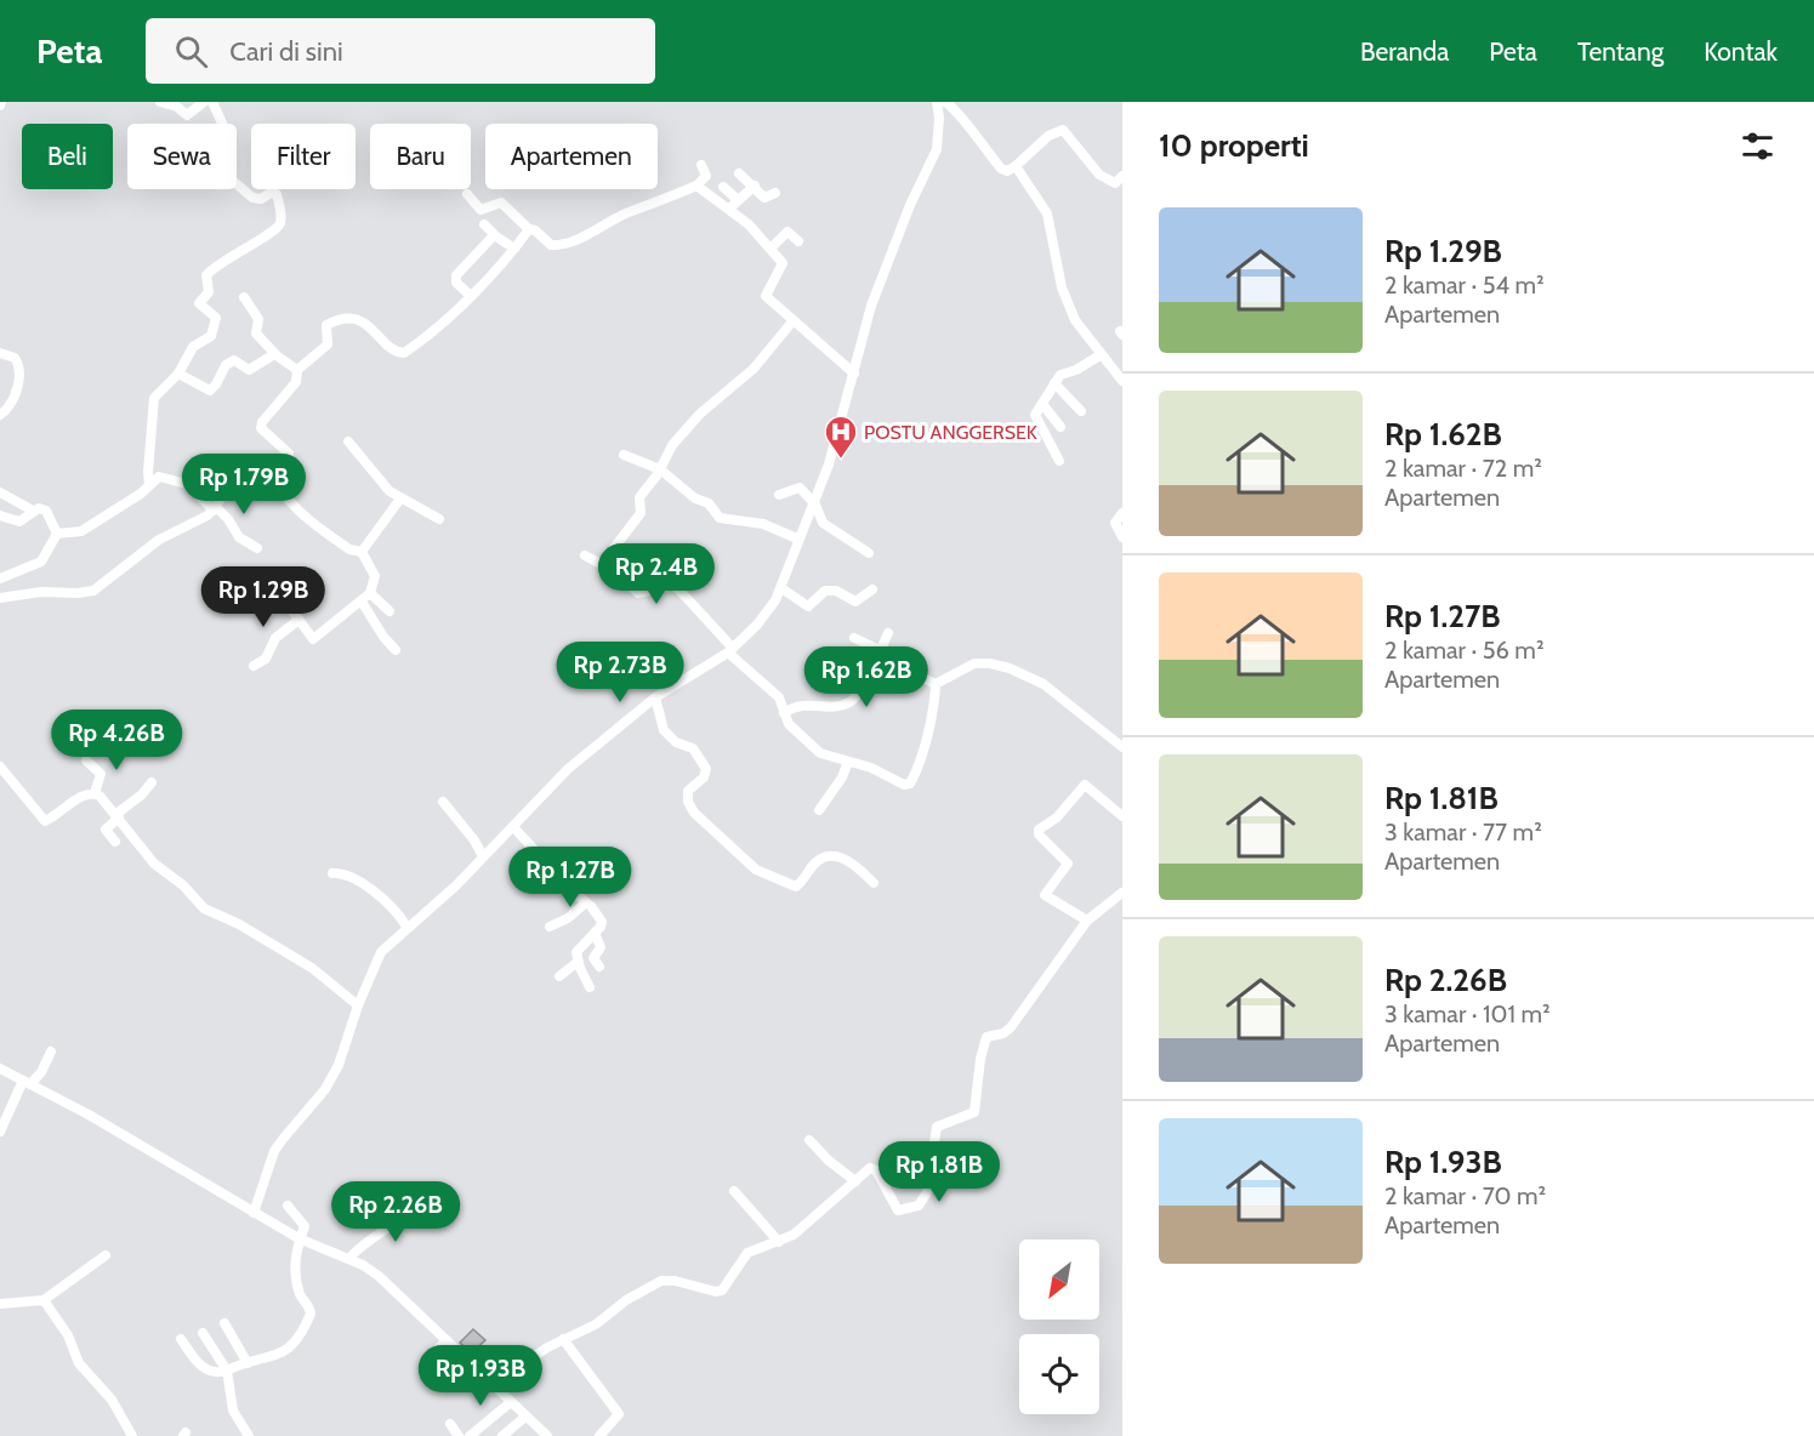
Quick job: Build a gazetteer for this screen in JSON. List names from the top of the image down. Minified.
{"places":{"hospital":["POSTU ANGGERSEK"]},"north":"bottom left","page":{"header":"Peta","search":"Cari di sini","nav":["Beranda","Peta","Tentang","Kontak"],"heading":"10 properti","chip":["Beli","Sewa","Filter","Baru","Apartemen"],"list":[{"name":"Rp 1.29B","note":"2 kamar · 54 m² · Apartemen"},{"name":"Rp 1.62B","note":"2 kamar · 72 m² · Apartemen"},{"name":"Rp 1.27B","note":"2 kamar · 56 m² · Apartemen"},{"name":"Rp 1.81B","note":"3 kamar · 77 m² · Apartemen"},{"name":"Rp 2.26B","note":"3 kamar · 101 m² · Apartemen"},{"name":"Rp 1.93B","note":"2 kamar · 70 m² · Apartemen"}],"price":["Rp 1.79B","Rp 2.4B","Rp 1.29B","Rp 2.73B","Rp 1.62B","Rp 4.26B","Rp 1.27B","Rp 1.81B","Rp 2.26B","Rp 1.93B"]}}
